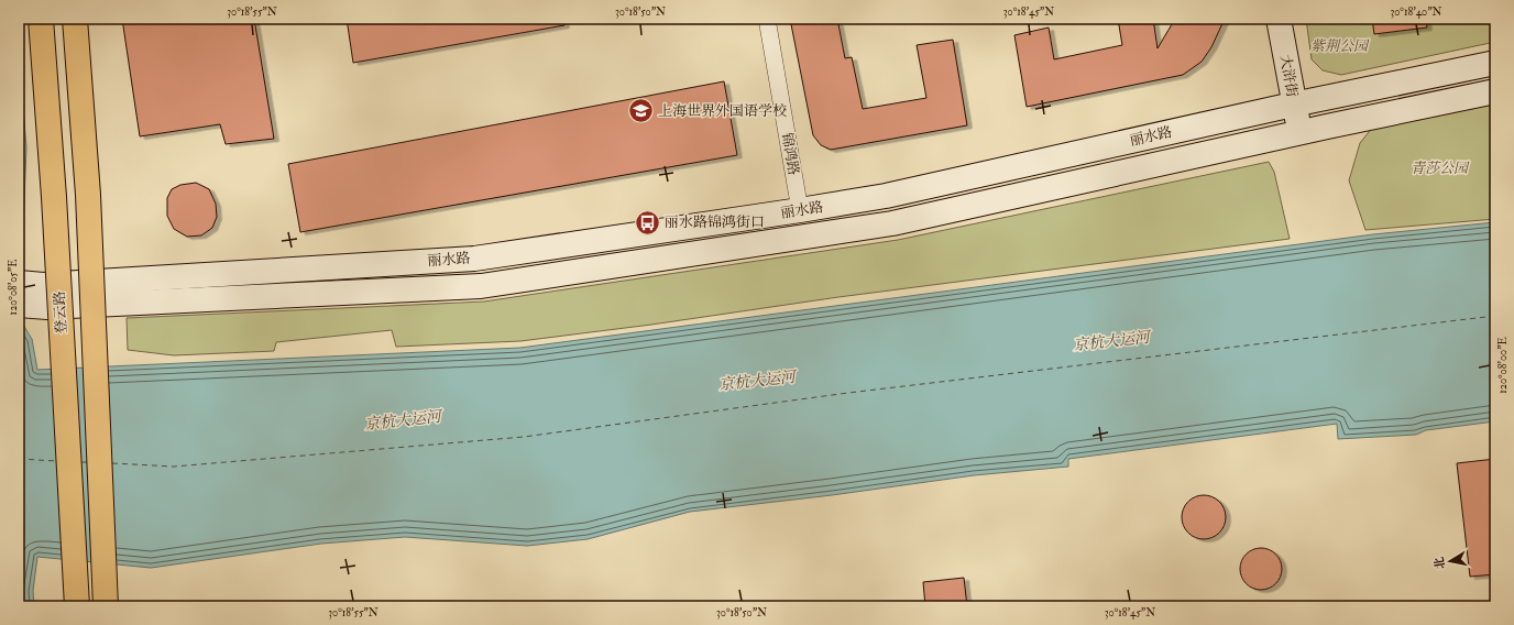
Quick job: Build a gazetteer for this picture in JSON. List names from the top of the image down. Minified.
{"streets":{"main road":["大浒街","丽水路","登云路"],"street":["锦鸿路"]},"crossings":[["大浒街","丽水路"],["丽水路","锦鸿路"]],"water":["京杭大运河"],"parks":["紫荆公园","青莎公园"],"places":{"school or university":["上海世界外国语学校"],"bus stop":["丽水路锦鸿街口"]},"north":"left","coordinates":["30°18'55\"N","30°18'50\"N","30°18'45\"N","30°18'40\"N","120°08'05\"E","120°08'00\"E"]}
